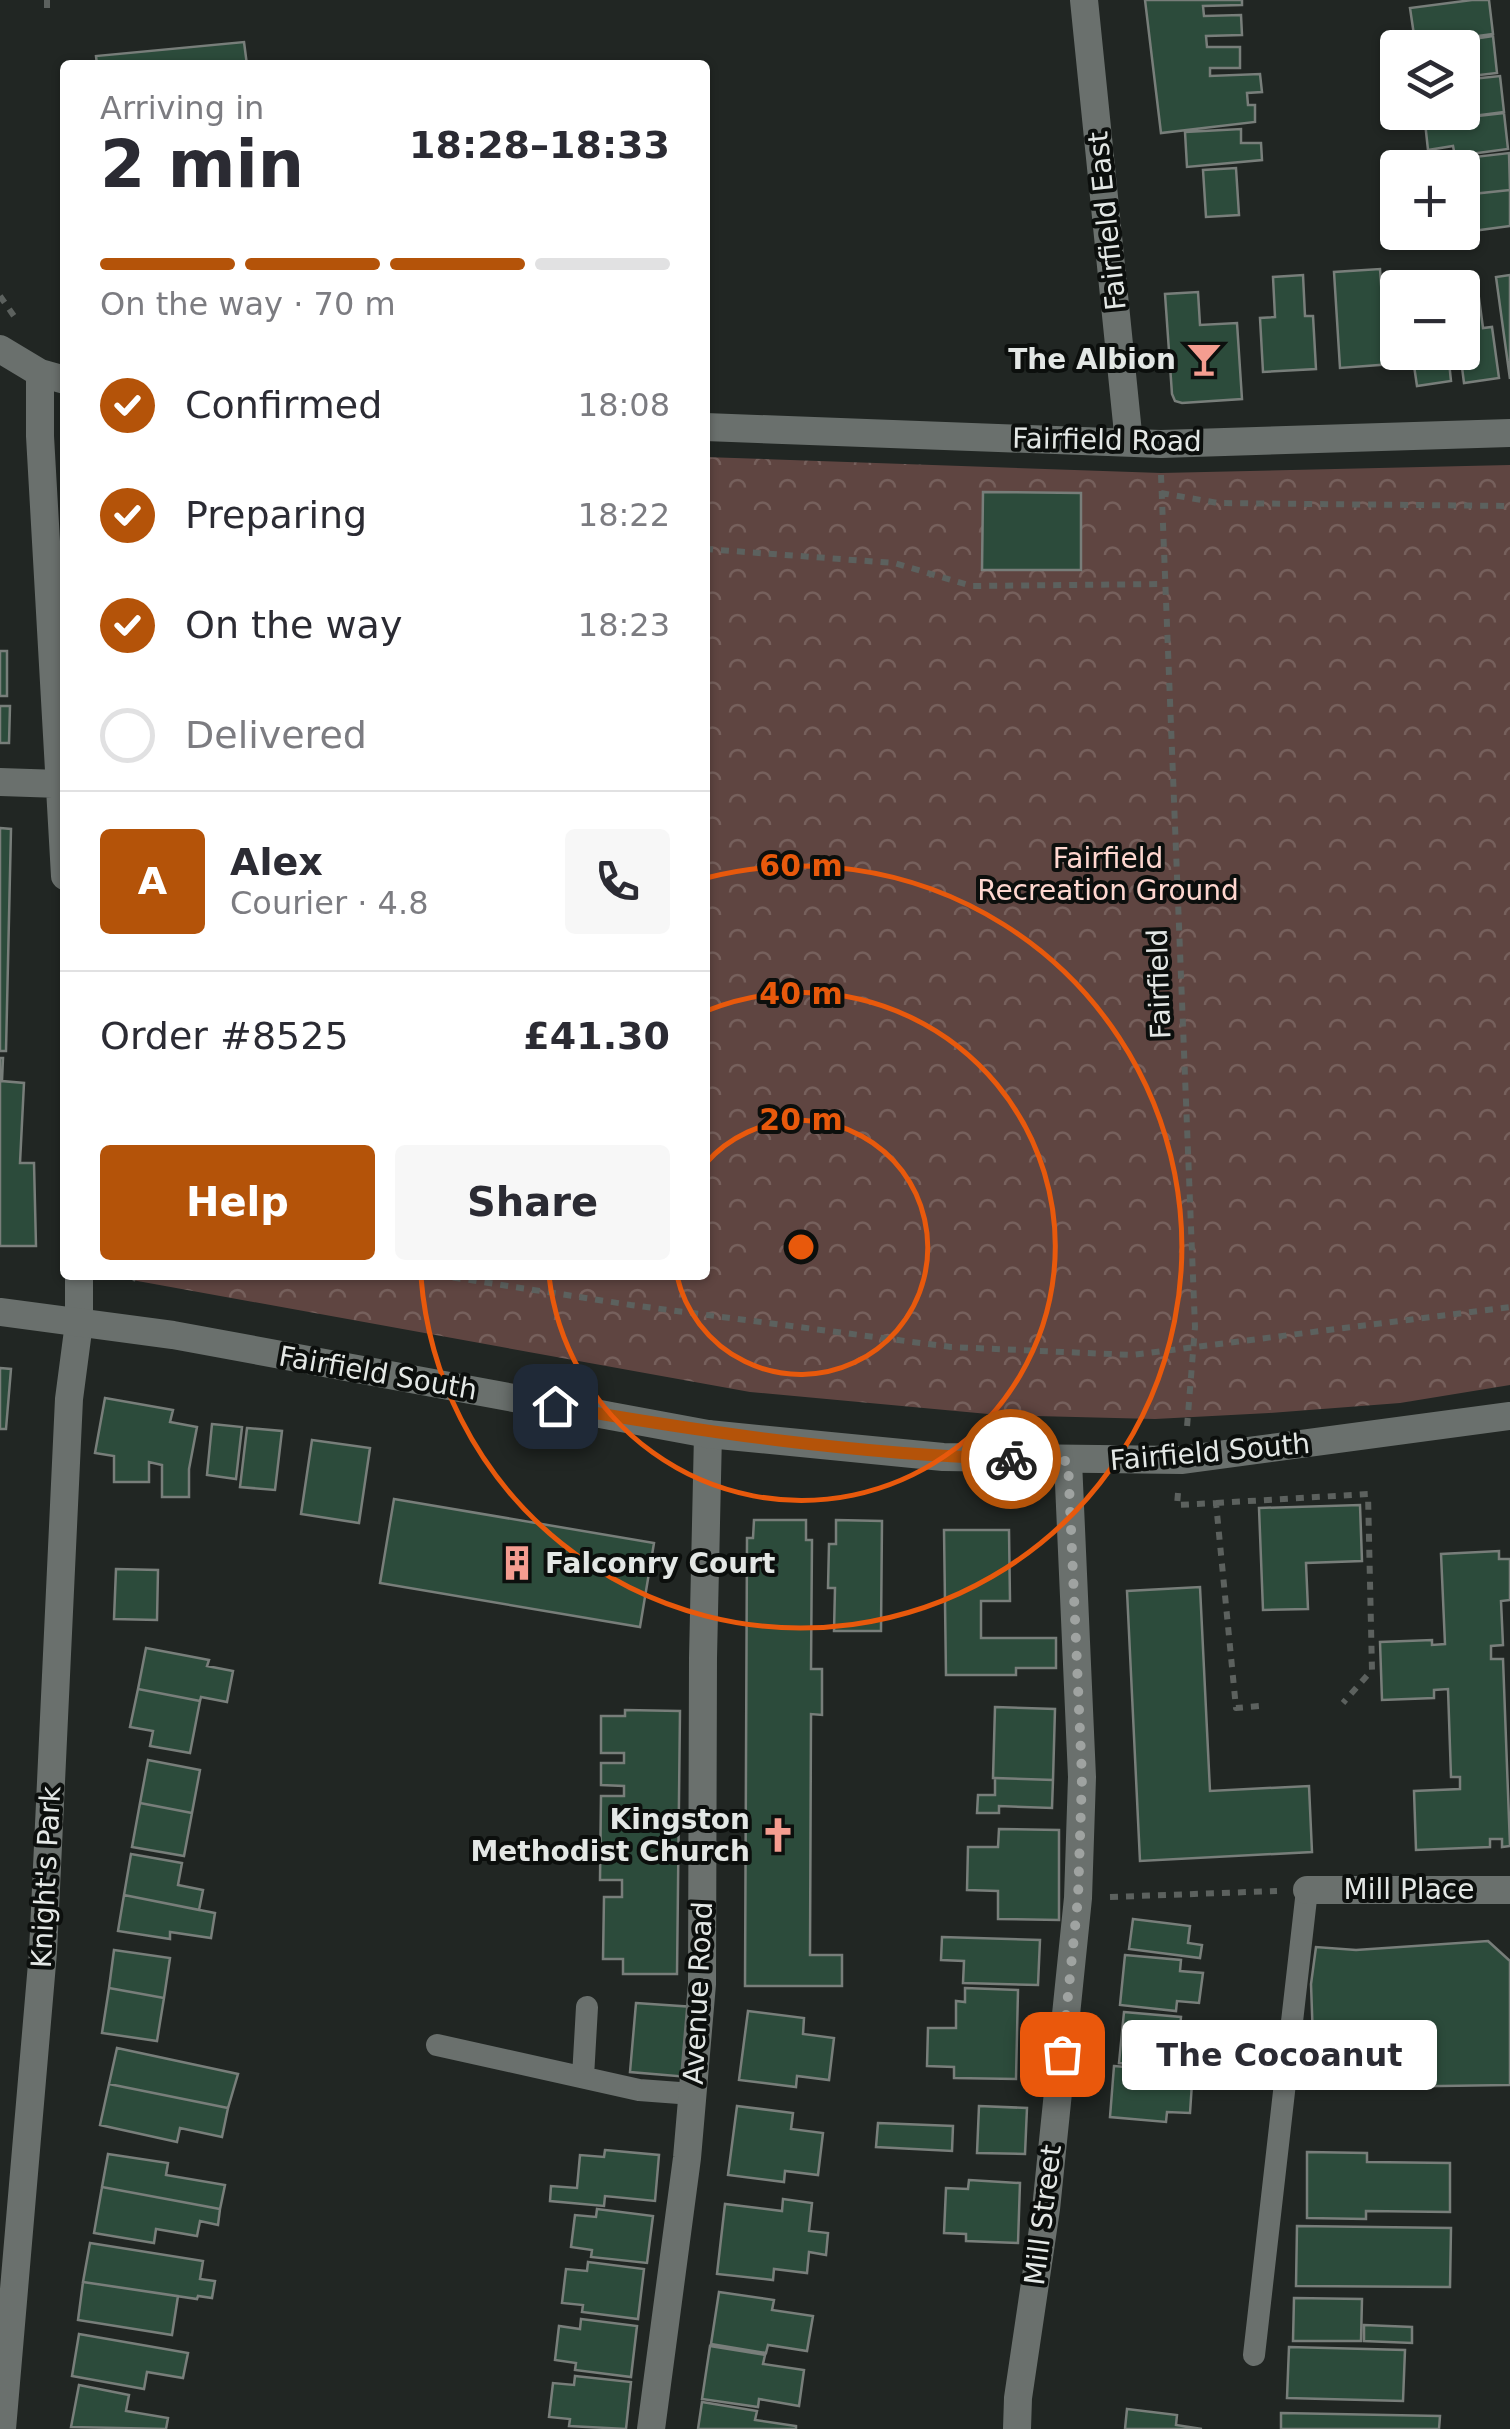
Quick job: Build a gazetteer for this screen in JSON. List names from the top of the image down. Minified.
{"streets":{"street":["Fairfield East","Fairfield Road","Fairfield South","Knight's Park","Mill Place","Avenue Road","Mill Street"],"path":["Fairfield"]},"crossings":[["Fairfield East","Fairfield Road"],["Fairfield Road","Fairfield"],["Fairfield","Fairfield South"],["Fairfield South","Knight's Park"],["Fairfield South","Avenue Road"],["Fairfield South","Mill Street"]],"parks":["Fairfield Recreation Ground"],"places":{"bar":["The Albion"],"building":["Falconry Court"],"church":["Kingston Methodist Church"],"other":["The Cocoanut"]},"page":{"map_buttons":["+","−"],"heading":["2 min","Arriving in","18:28–18:33"],"panel":["Alex","Courier · 4.8","Order #8525","£41.30"],"bar":"On the way · 70 m","list":[["Confirmed","18:08"],["Preparing","18:22"],["On the way","18:23"],"Delivered"],"round":"A","buttons":["Help","Share"],"bubble":"The Cocoanut"},"rings":["60 m","40 m","20 m"]}
